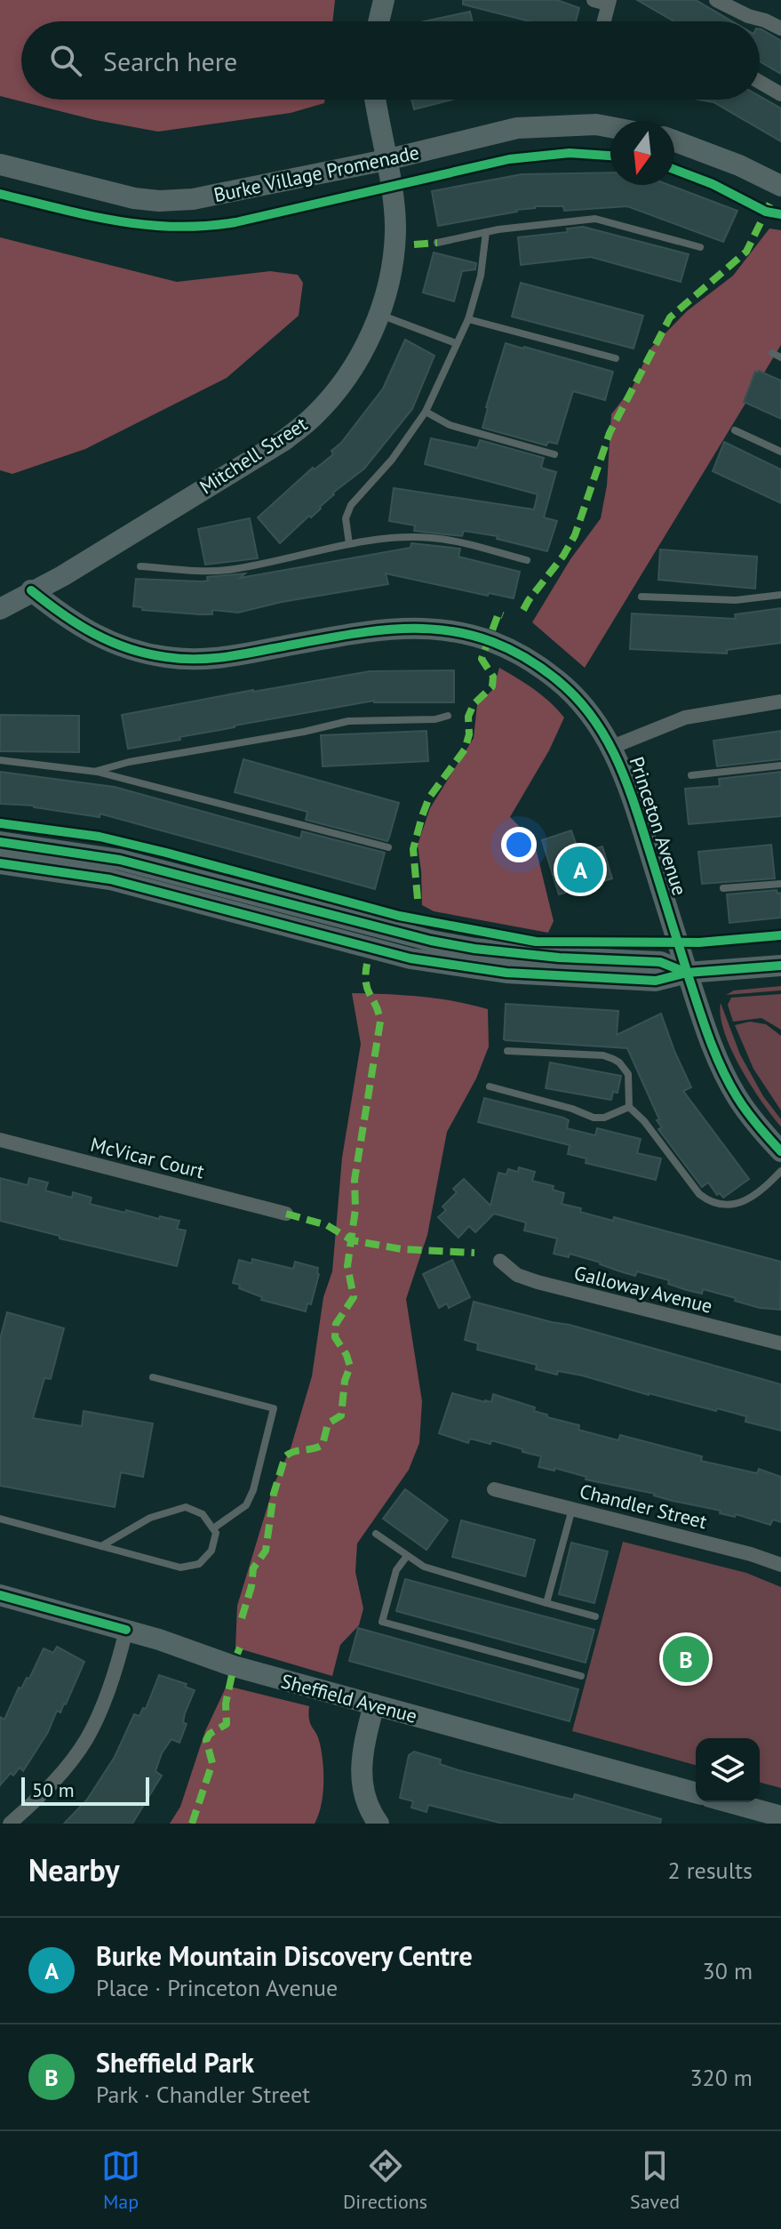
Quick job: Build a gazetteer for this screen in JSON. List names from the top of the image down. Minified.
{"streets":{"street":["Burke Village Promenade","Mitchell Street","Princeton Avenue","McVicar Court","Galloway Avenue","Chandler Street","Sheffield Avenue"]},"crossings":[["Burke Village Promenade","Mitchell Street"],["Mitchell Street","Princeton Avenue"]],"scale_bar":"50 m","north":"bottom","page":{"search":"Search here","pins":["A","B"],"scale":"50 m","heading":["Nearby","2 results"],"list":[{"mark":"A","name":"Burke Mountain Discovery Centre","note":"Place · Princeton Avenue","value":"30 m"},{"mark":"B","name":"Sheffield Park","note":"Park · Chandler Street","value":"320 m"}],"nav":["Map","Directions","Saved"]}}
